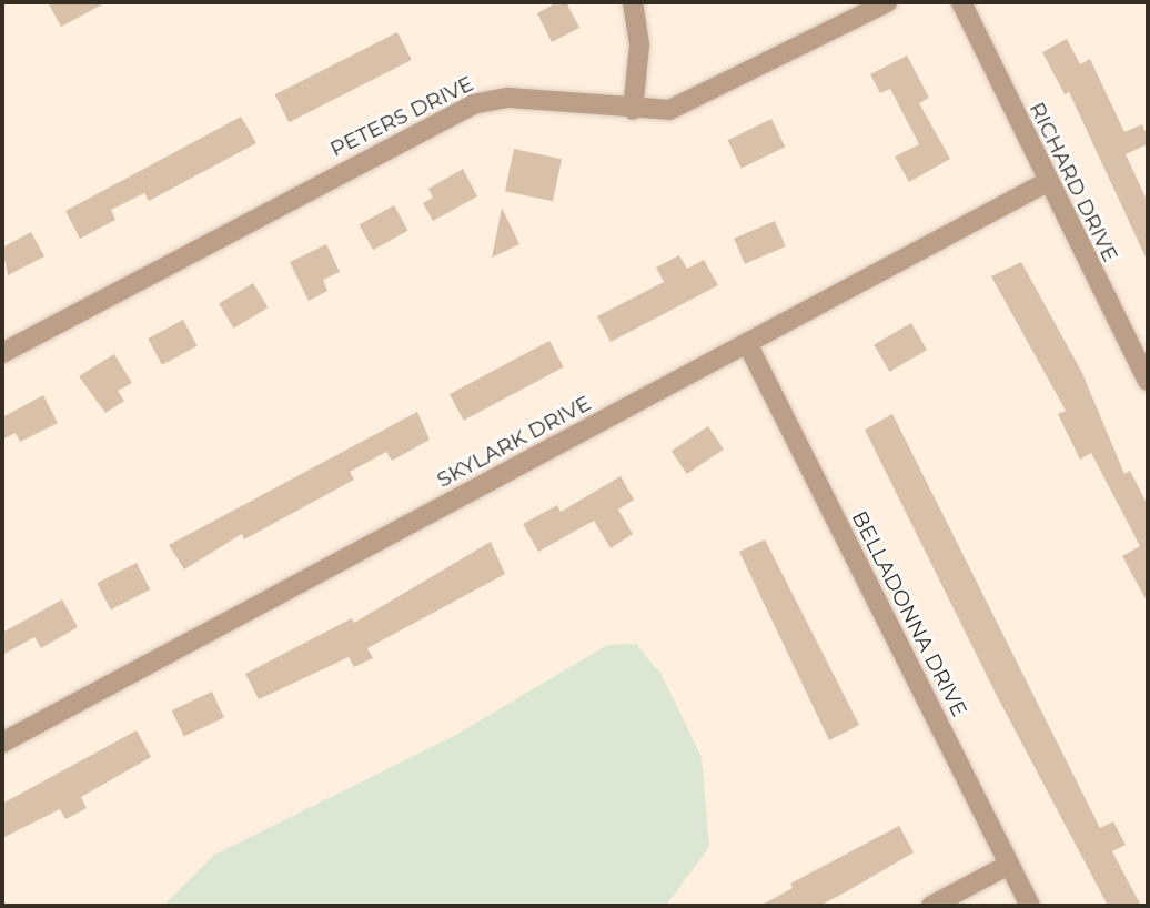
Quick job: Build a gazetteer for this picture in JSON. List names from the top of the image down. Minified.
{"streets":{"street":["PETERS DRIVE","RICHARD DRIVE","SKYLARK DRIVE","BELLADONNA DRIVE"]},"crossings":[["RICHARD DRIVE","SKYLARK DRIVE"],["SKYLARK DRIVE","BELLADONNA DRIVE"]]}
